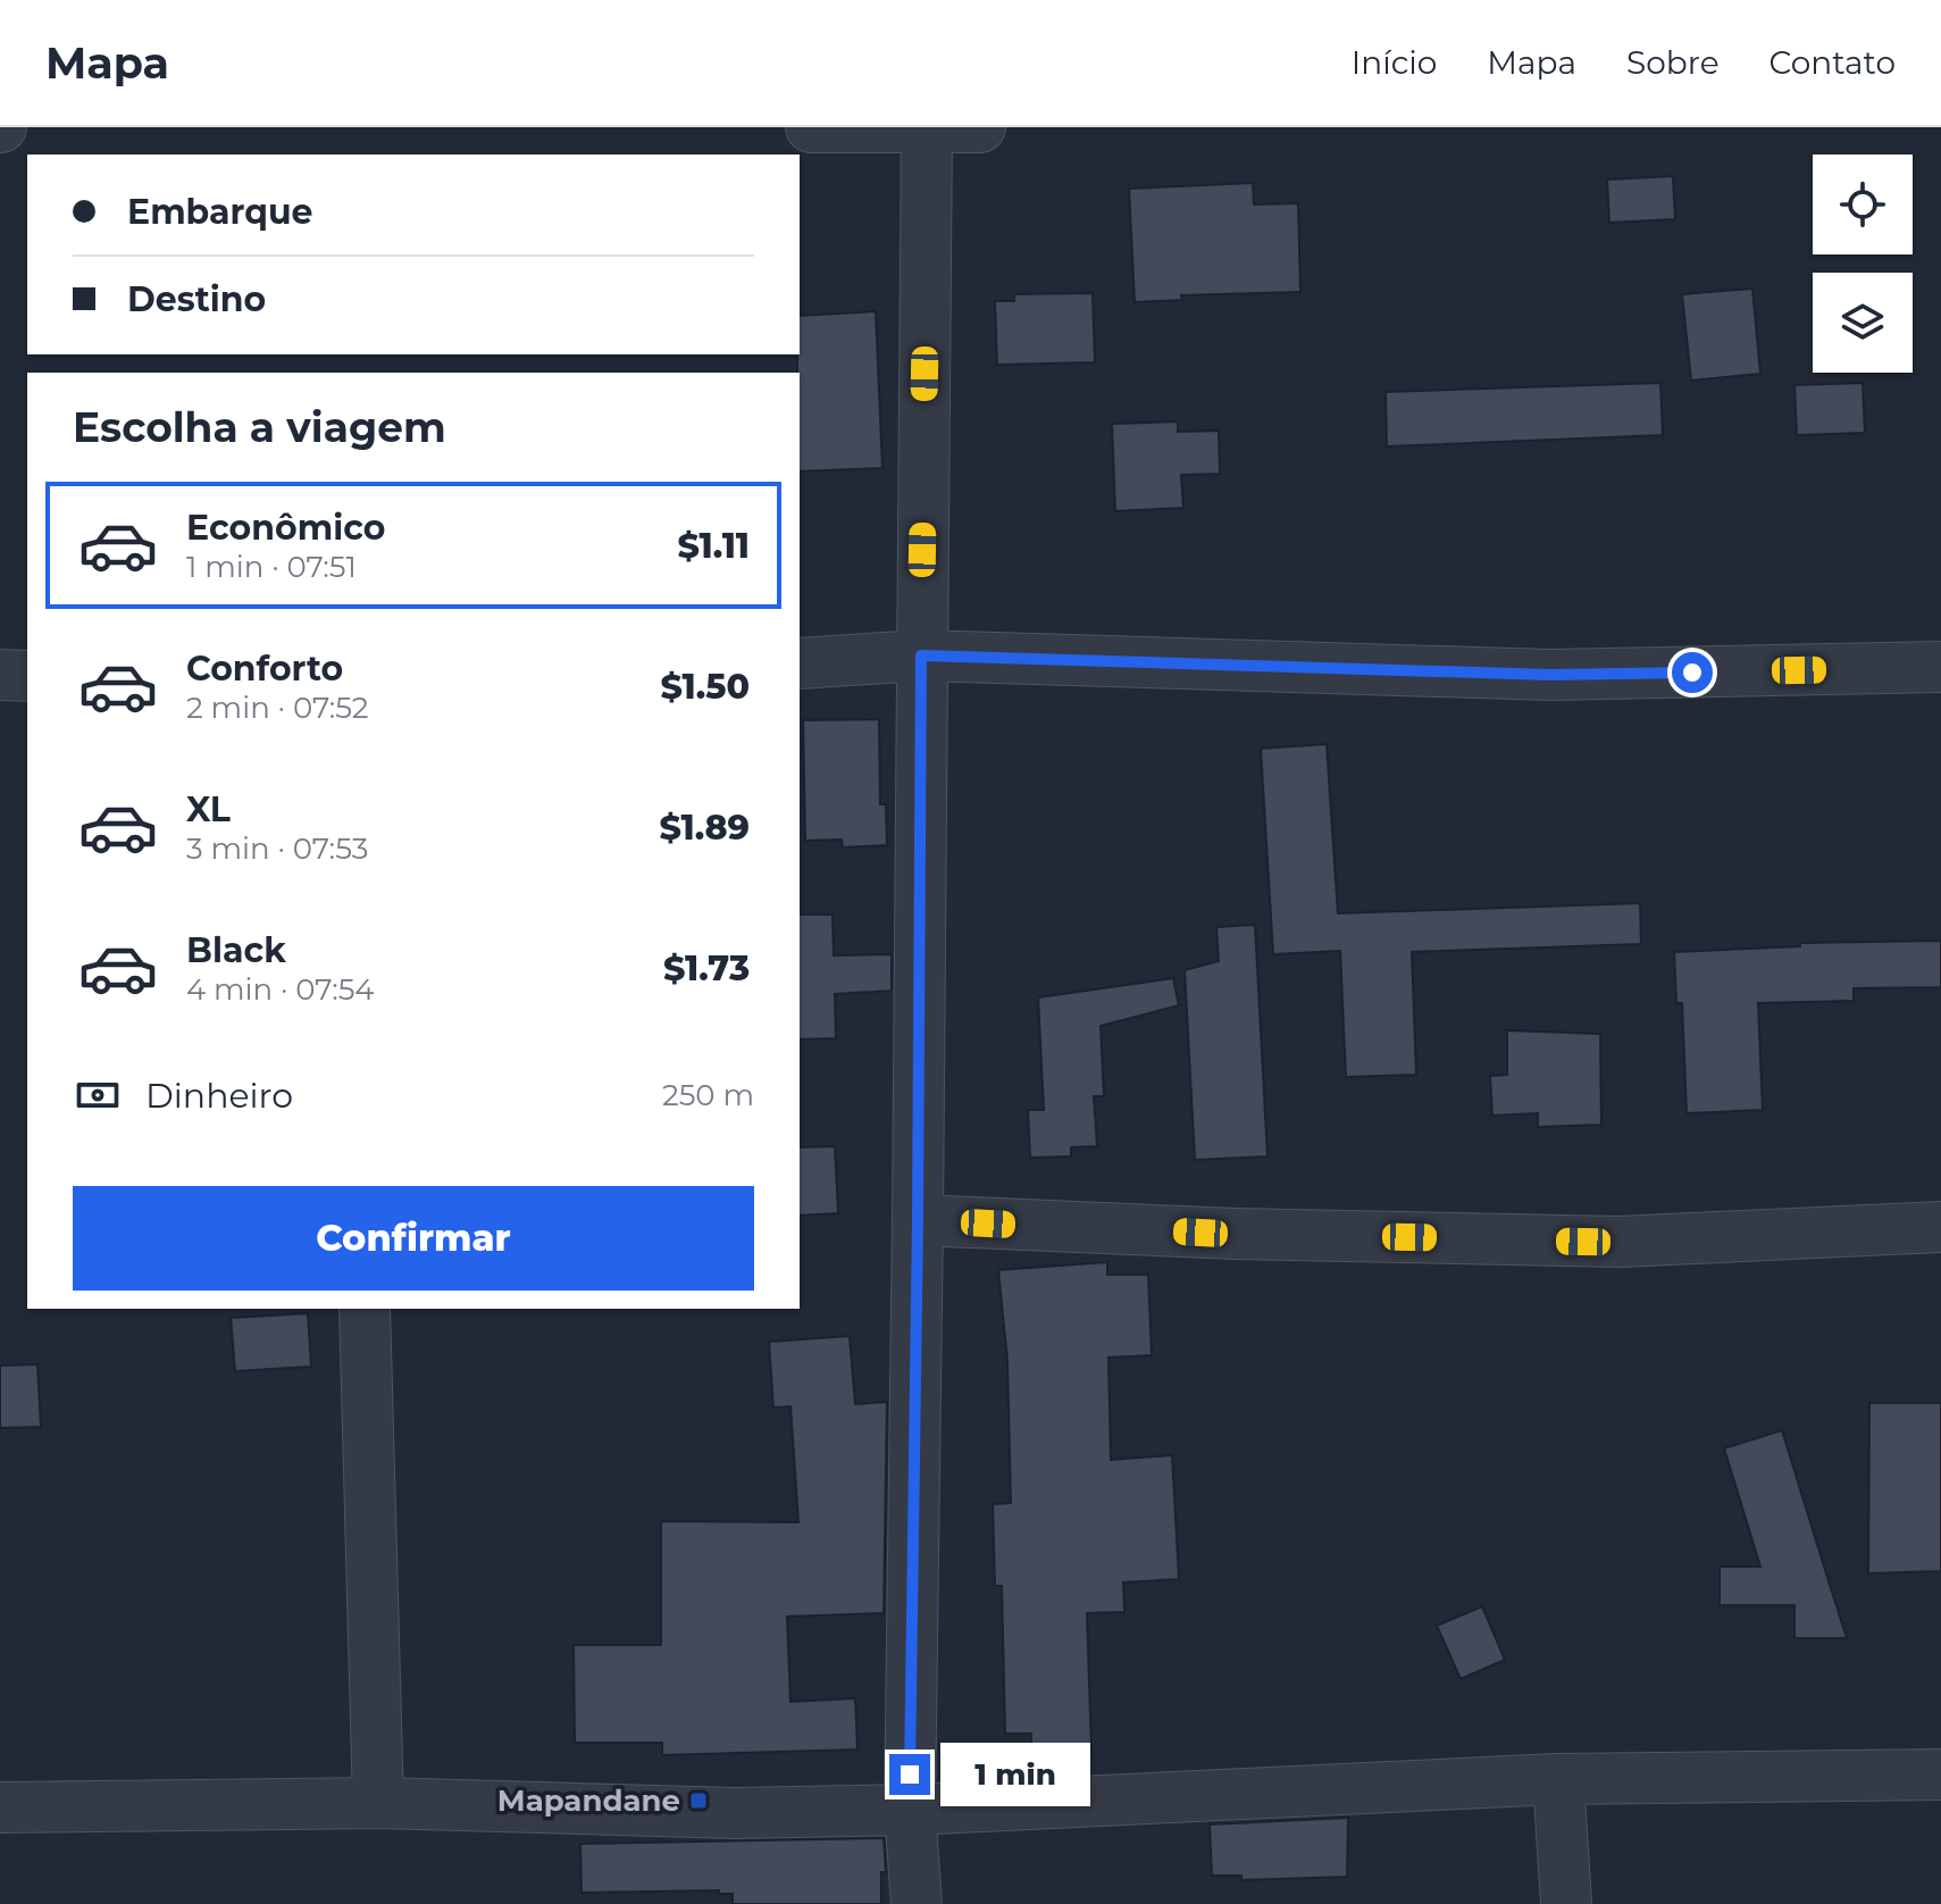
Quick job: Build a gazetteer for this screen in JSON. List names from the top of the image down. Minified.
{"places":{"transit":["Mapandane"]},"page":{"header":"Mapa","nav":["Início","Mapa","Sobre","Contato"],"banner":["Embarque","Destino"],"heading":"Escolha a viagem","list":[{"name":"Econômico","note":"1 min · 07:51","value":"$1.11"},{"name":"Conforto","note":"2 min · 07:52","value":"$1.50"},{"name":"XL","note":"3 min · 07:53","value":"$1.89"},{"name":"Black","note":"4 min · 07:54","value":"$1.73"}],"pay":["Dinheiro","250 m"],"buttons":"Confirmar","bubble":"1 min"}}
